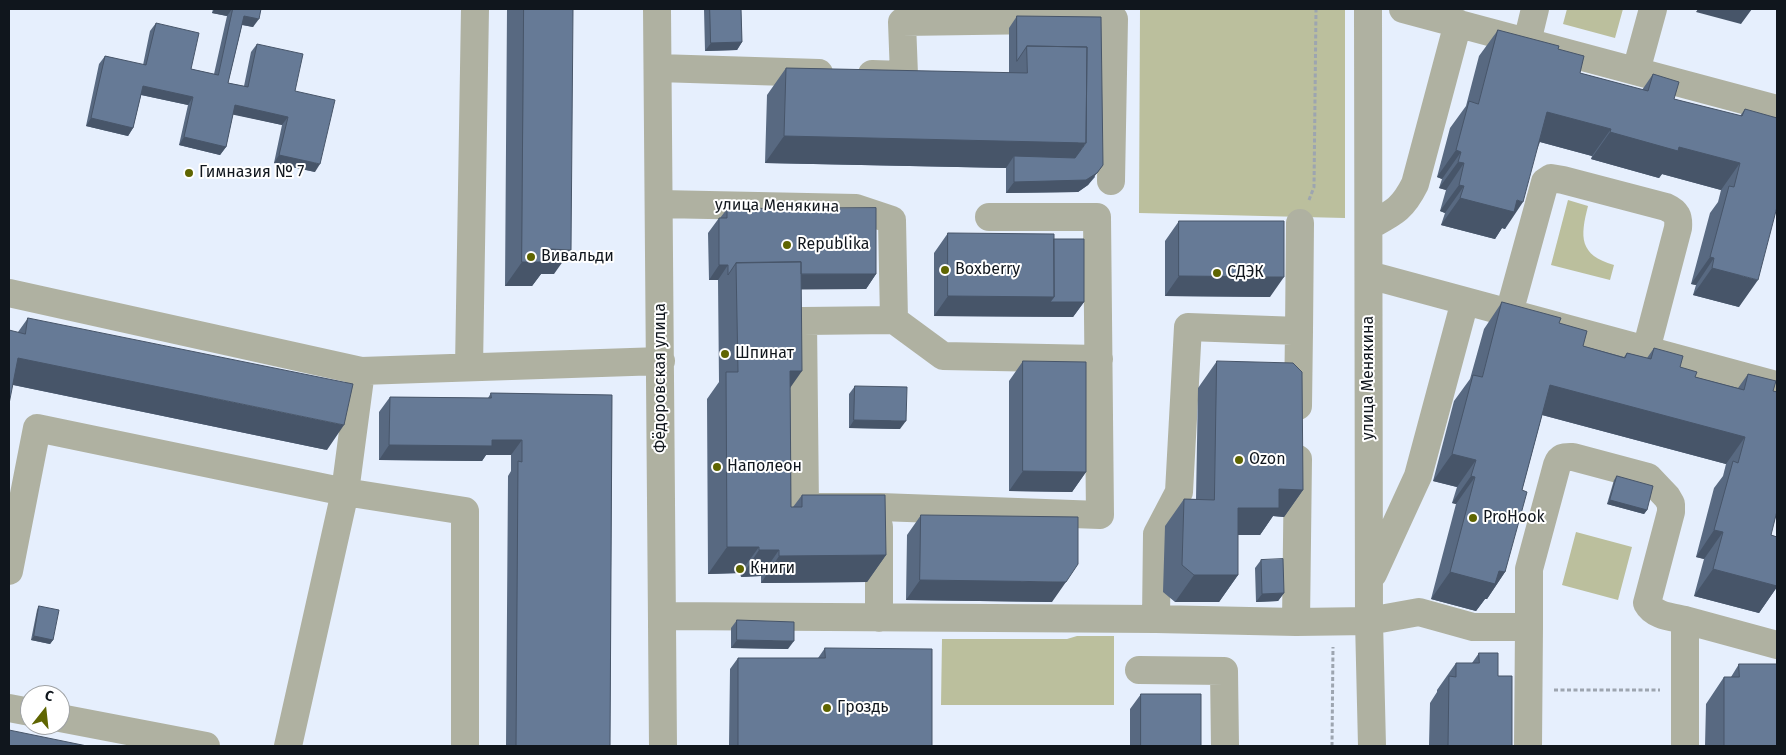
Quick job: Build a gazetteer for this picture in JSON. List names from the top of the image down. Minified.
{"streets":{"street":["улица Менякина","Фёдоровская улица"]},"crossings":[["улица Менякина","Фёдоровская улица"]],"places":["Гимназия № 7","Republika","Вивальди","Boxberry","СДЭК","Шпинат","Ozon","Наполеон","ProHook","Книги","Гроздь"],"north":"top"}
